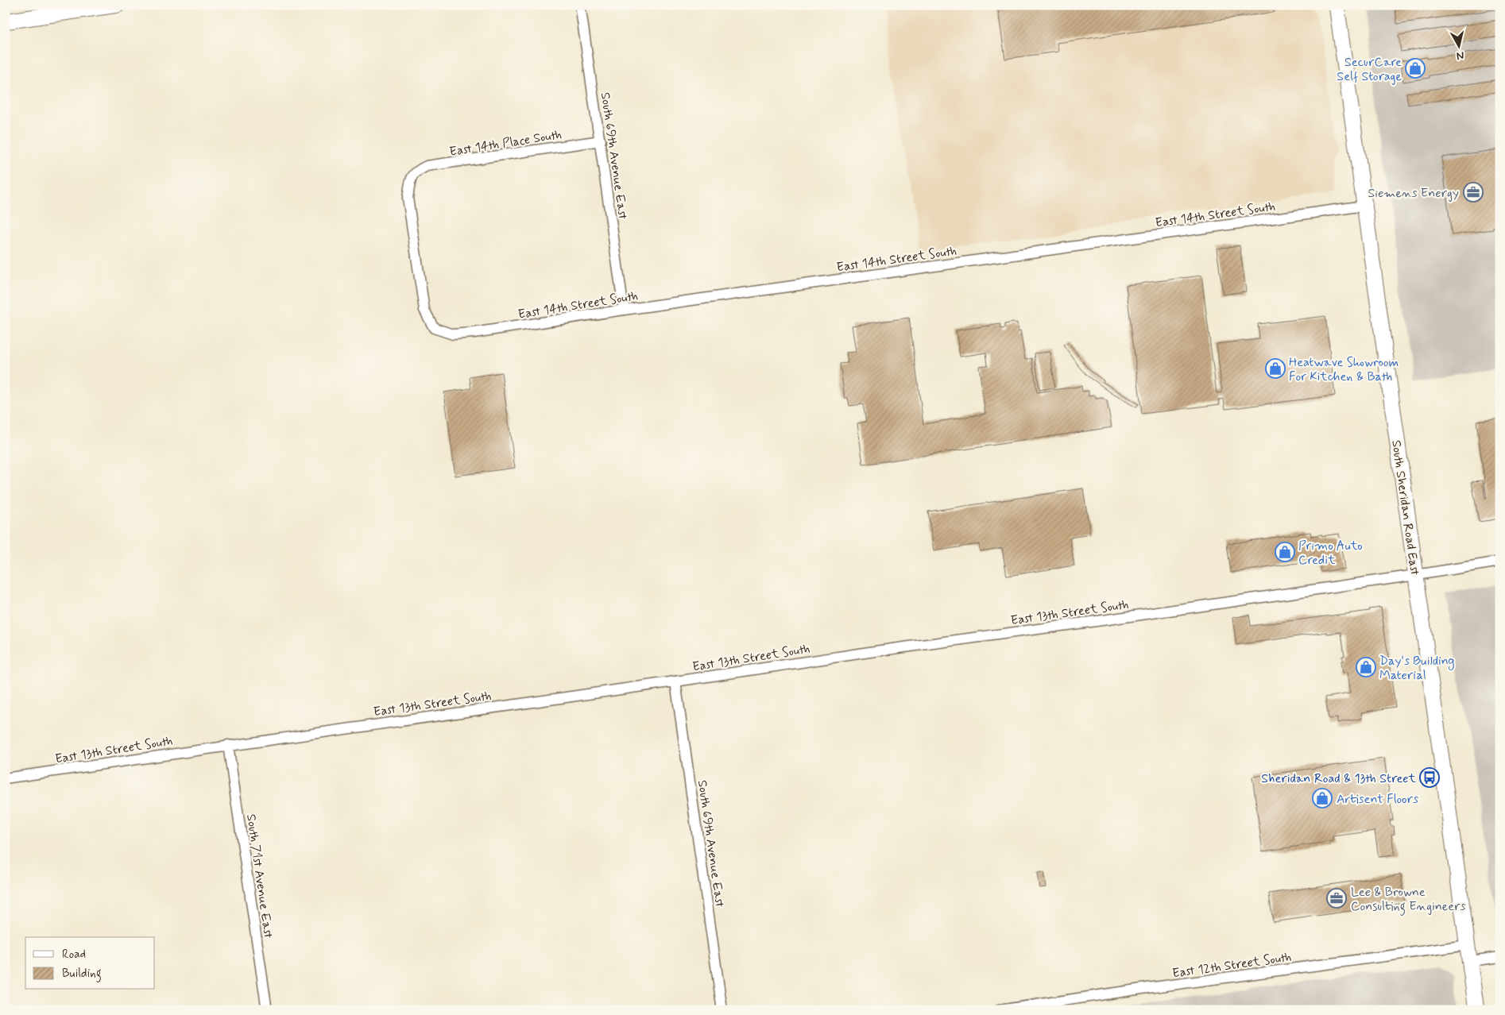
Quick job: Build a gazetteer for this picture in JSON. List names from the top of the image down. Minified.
{"streets":{"main road":["South Sheridan Road East"],"street":["East 14th Place South","South 69th Avenue East","East 14th Street South","East 13th Street South","South 71st Avenue East","East 12th Street South"]},"crossings":[["East 14th Place South","South 69th Avenue East"],["East 14th Place South","East 14th Street South"],["South 69th Avenue East","East 14th Street South"],["South 69th Avenue East","East 13th Street South"],["East 14th Street South","South Sheridan Road East"],["South Sheridan Road East","East 13th Street South"],["South Sheridan Road East","East 12th Street South"],["East 13th Street South","South 71st Avenue East"]],"places":{"shop":["SecurCare Self Storage","Heatwave Showroom For Kitchen & Bath","Primo Auto Credit","Day's Building Material","Artisent Floors"],"office":["Siemens Energy","Lee & Browne Consulting Engineers"],"bus stop":["Sheridan Road & 13th Street"]},"legend":["Road","Building"],"north":"bottom"}
